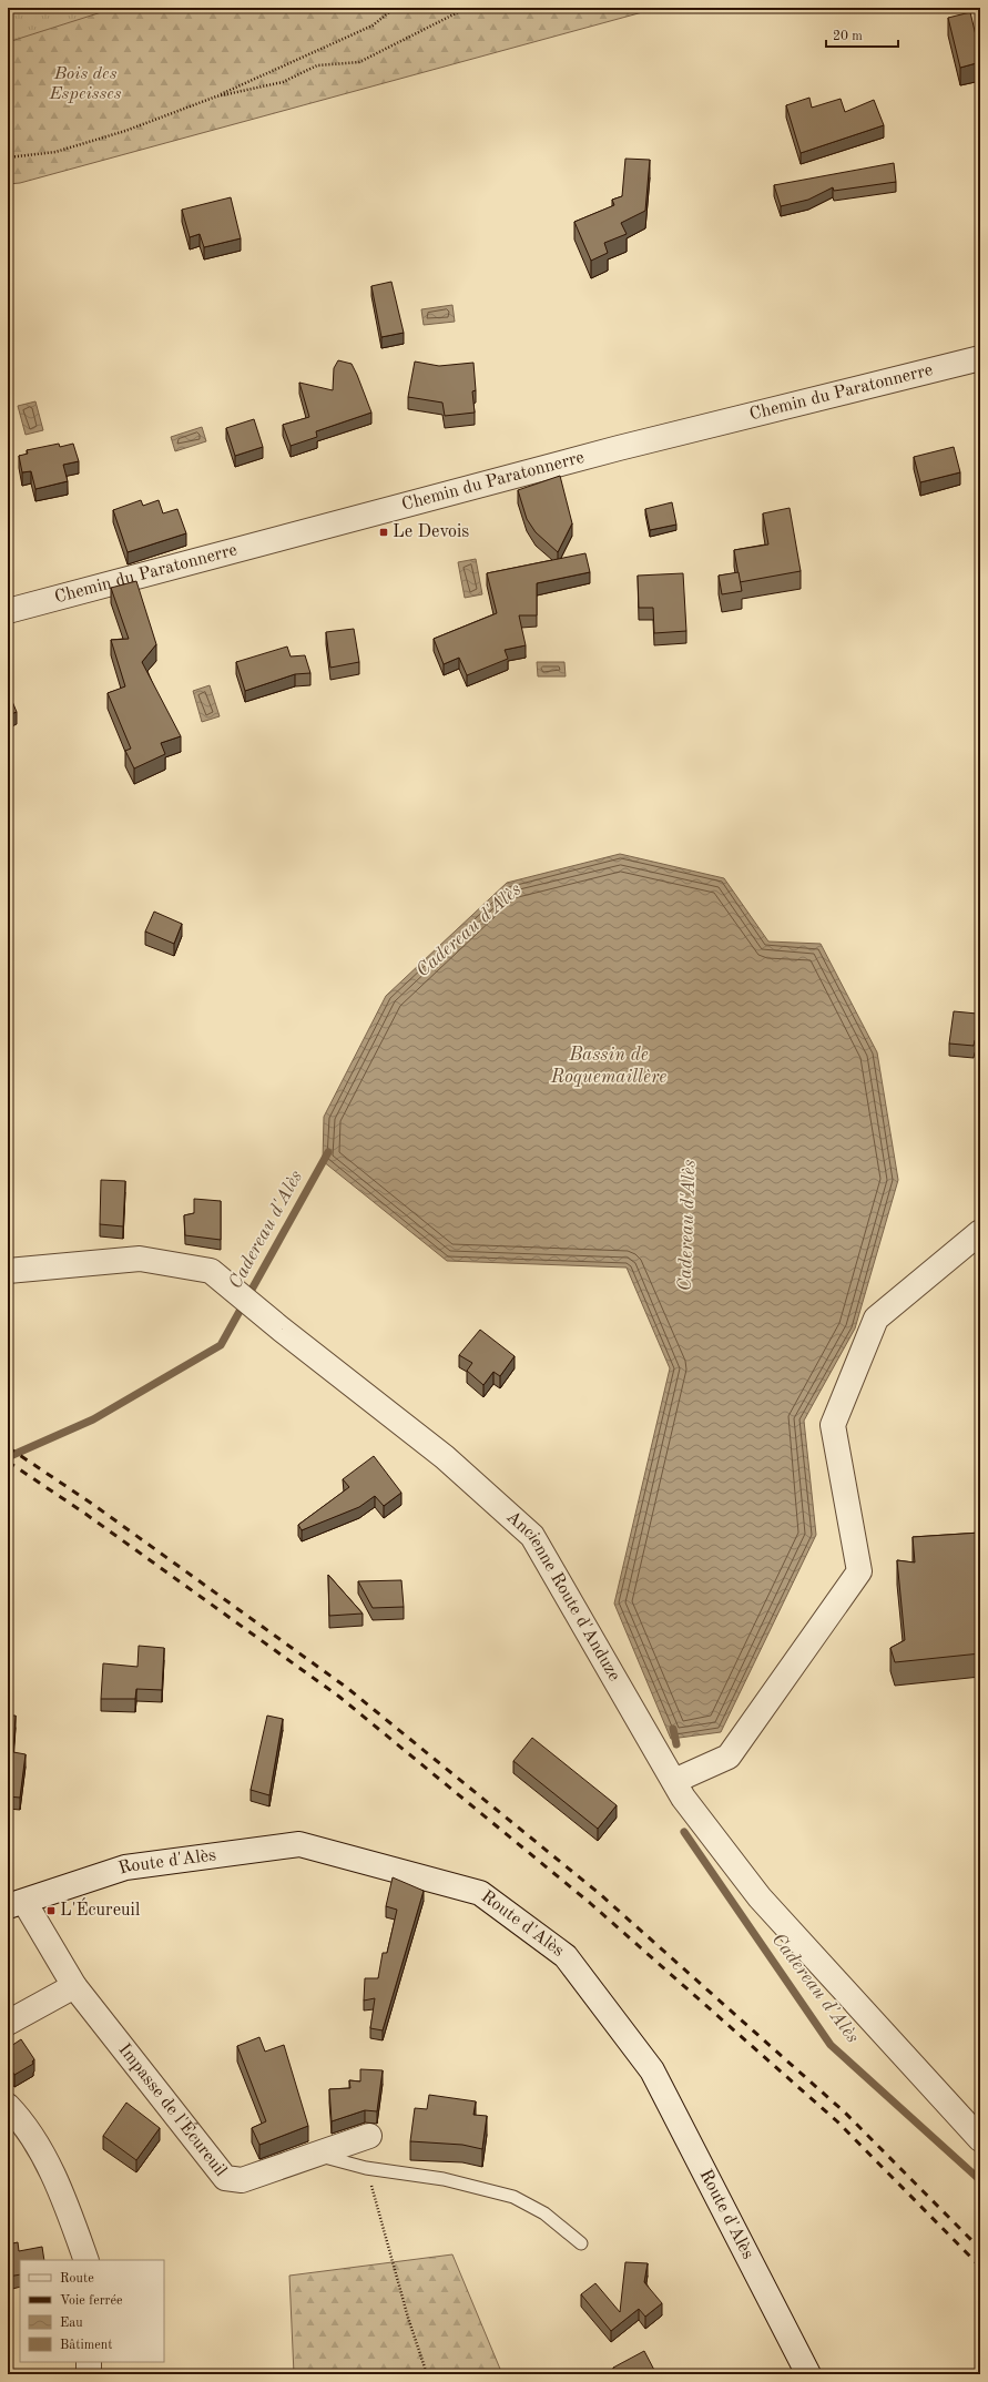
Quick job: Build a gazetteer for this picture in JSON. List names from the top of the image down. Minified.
{"streets":{"street":["Chemin du Paratonnerre","Ancienne Route d'Anduze","Route d'Alès","Impasse de l'Écureuil"]},"crossings":[["Route d'Alès","Impasse de l'Écureuil"]],"water":["Cadereau d'Alès","Bassin de Roquemaillère"],"parks":["Bois des Espeisses"],"places":{"transit":["Le Devois","L'Écureuil"]},"legend":["Route","Voie ferrée","Eau","Bâtiment"],"scale_bar":"20 m"}
